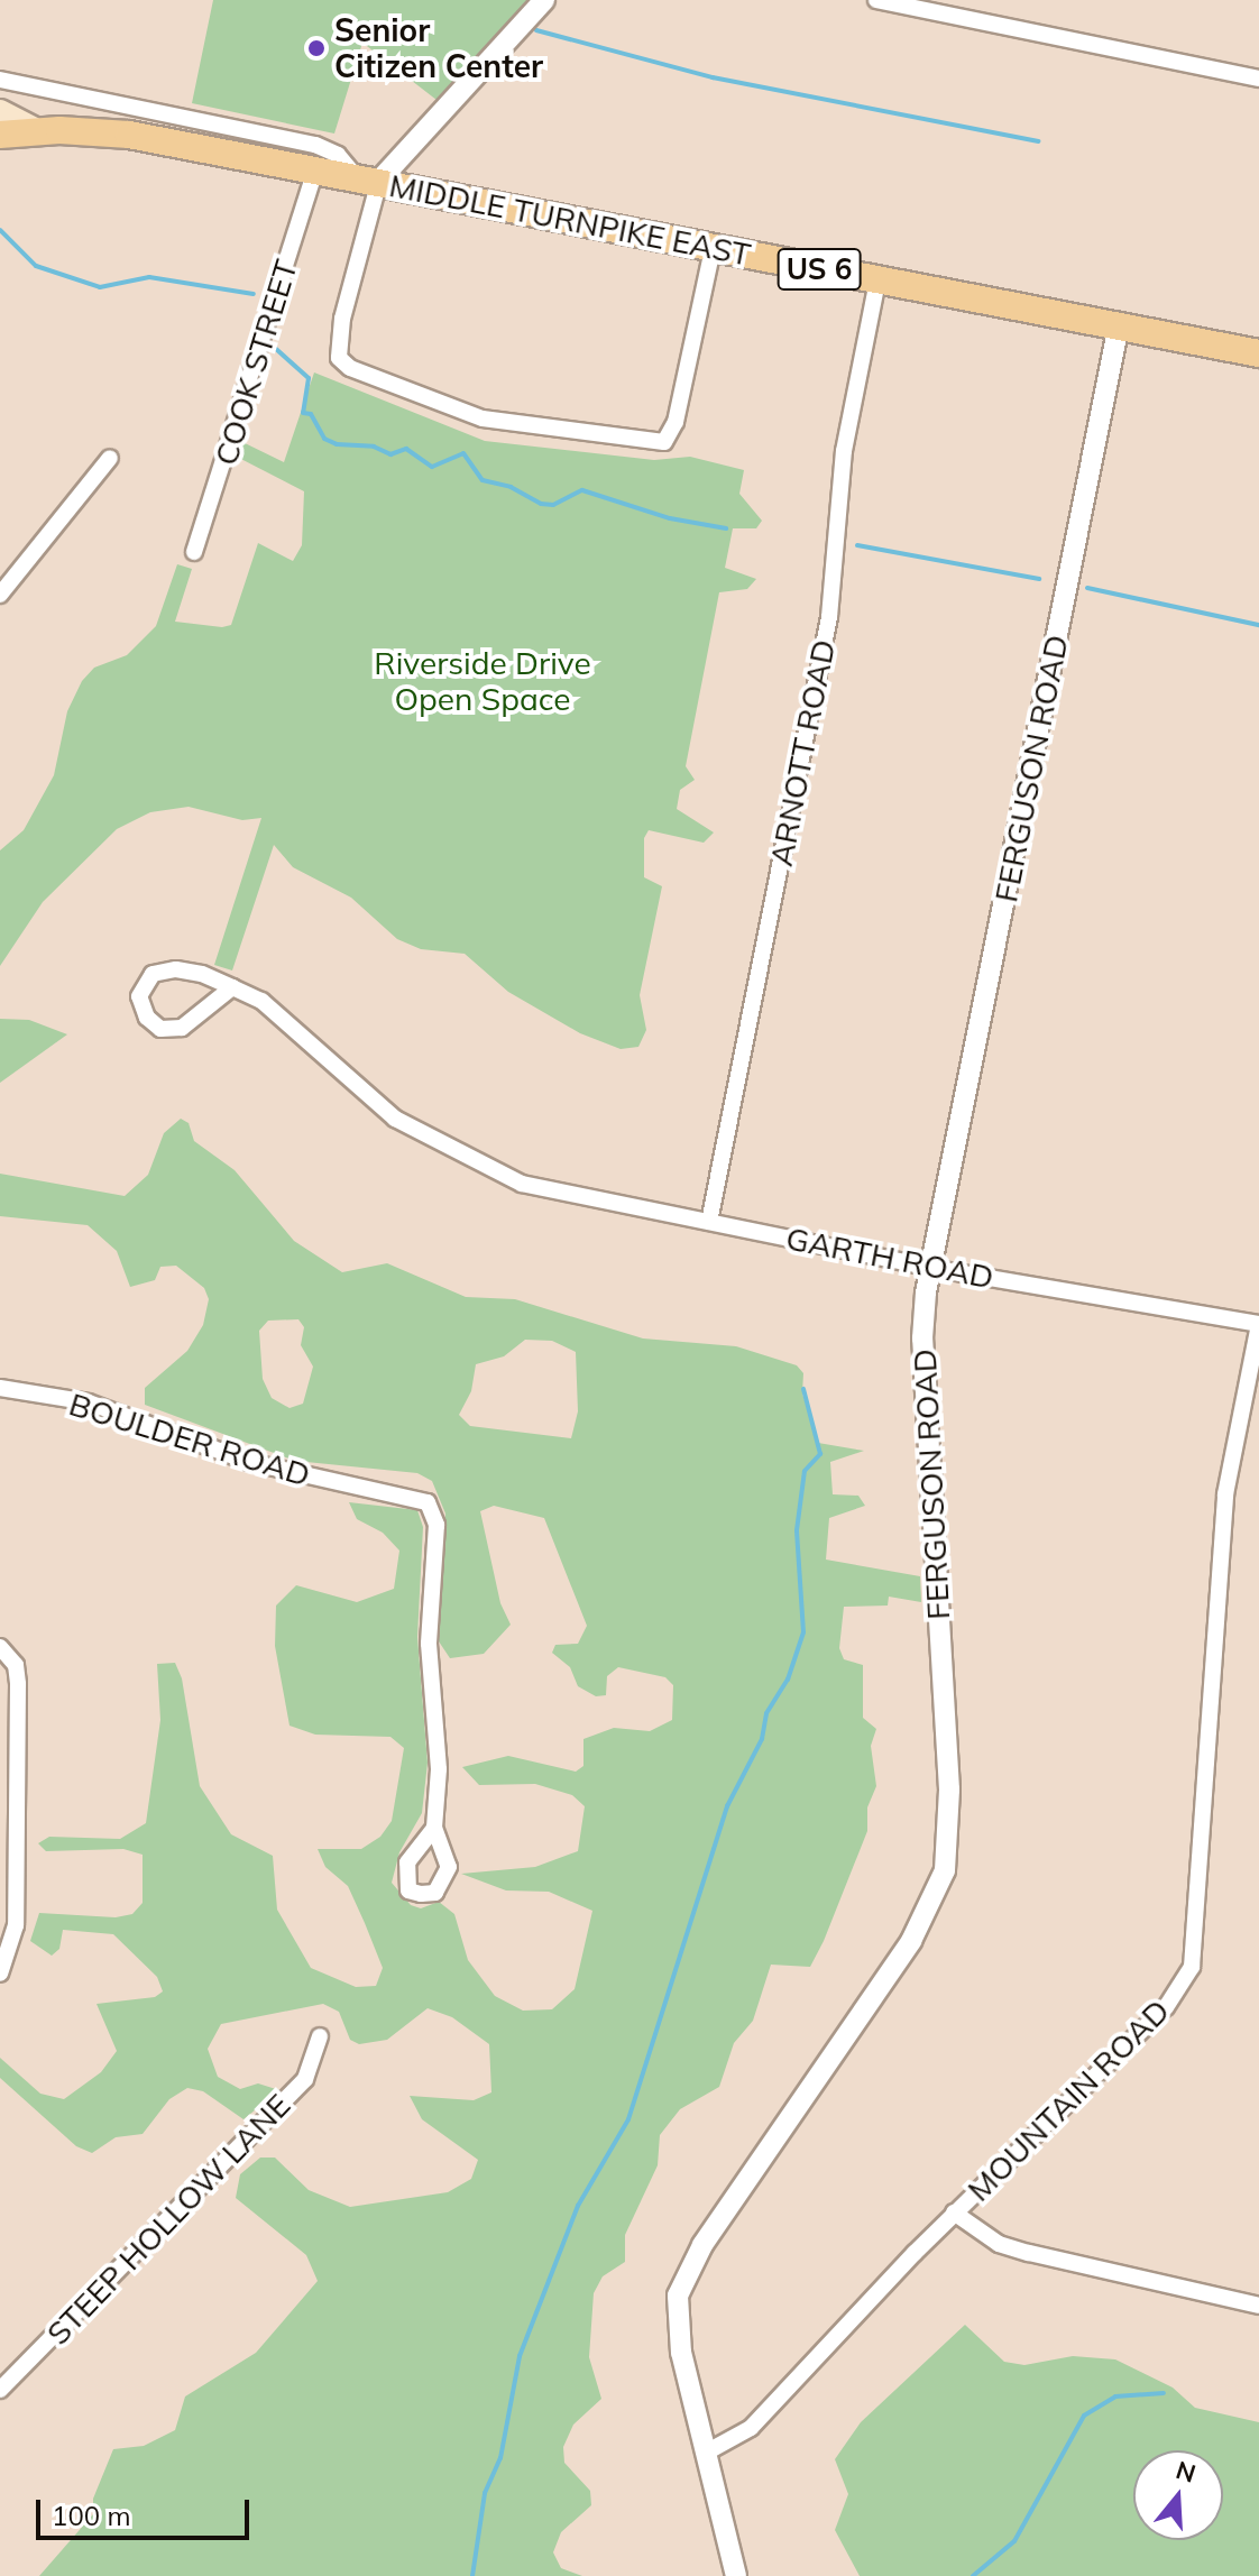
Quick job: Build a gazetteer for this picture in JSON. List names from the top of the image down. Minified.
{"streets":{"main road":["MIDDLE TURNPIKE EAST","US 6"],"street":["COOK STREET","ARNOTT ROAD","FERGUSON ROAD","GARTH ROAD","BOULDER ROAD","MOUNTAIN ROAD","STEEP HOLLOW LANE"]},"crossings":[["MIDDLE TURNPIKE EAST","US 6"],["MIDDLE TURNPIKE EAST","COOK STREET"],["MIDDLE TURNPIKE EAST","ARNOTT ROAD"],["MIDDLE TURNPIKE EAST","FERGUSON ROAD"],["ARNOTT ROAD","GARTH ROAD"],["FERGUSON ROAD","GARTH ROAD"],["FERGUSON ROAD","MOUNTAIN ROAD"],["GARTH ROAD","MOUNTAIN ROAD"]],"parks":["Riverside Drive Open Space"],"places":["Senior Citizen Center"],"scale_bar":"100 m","north":"top"}
